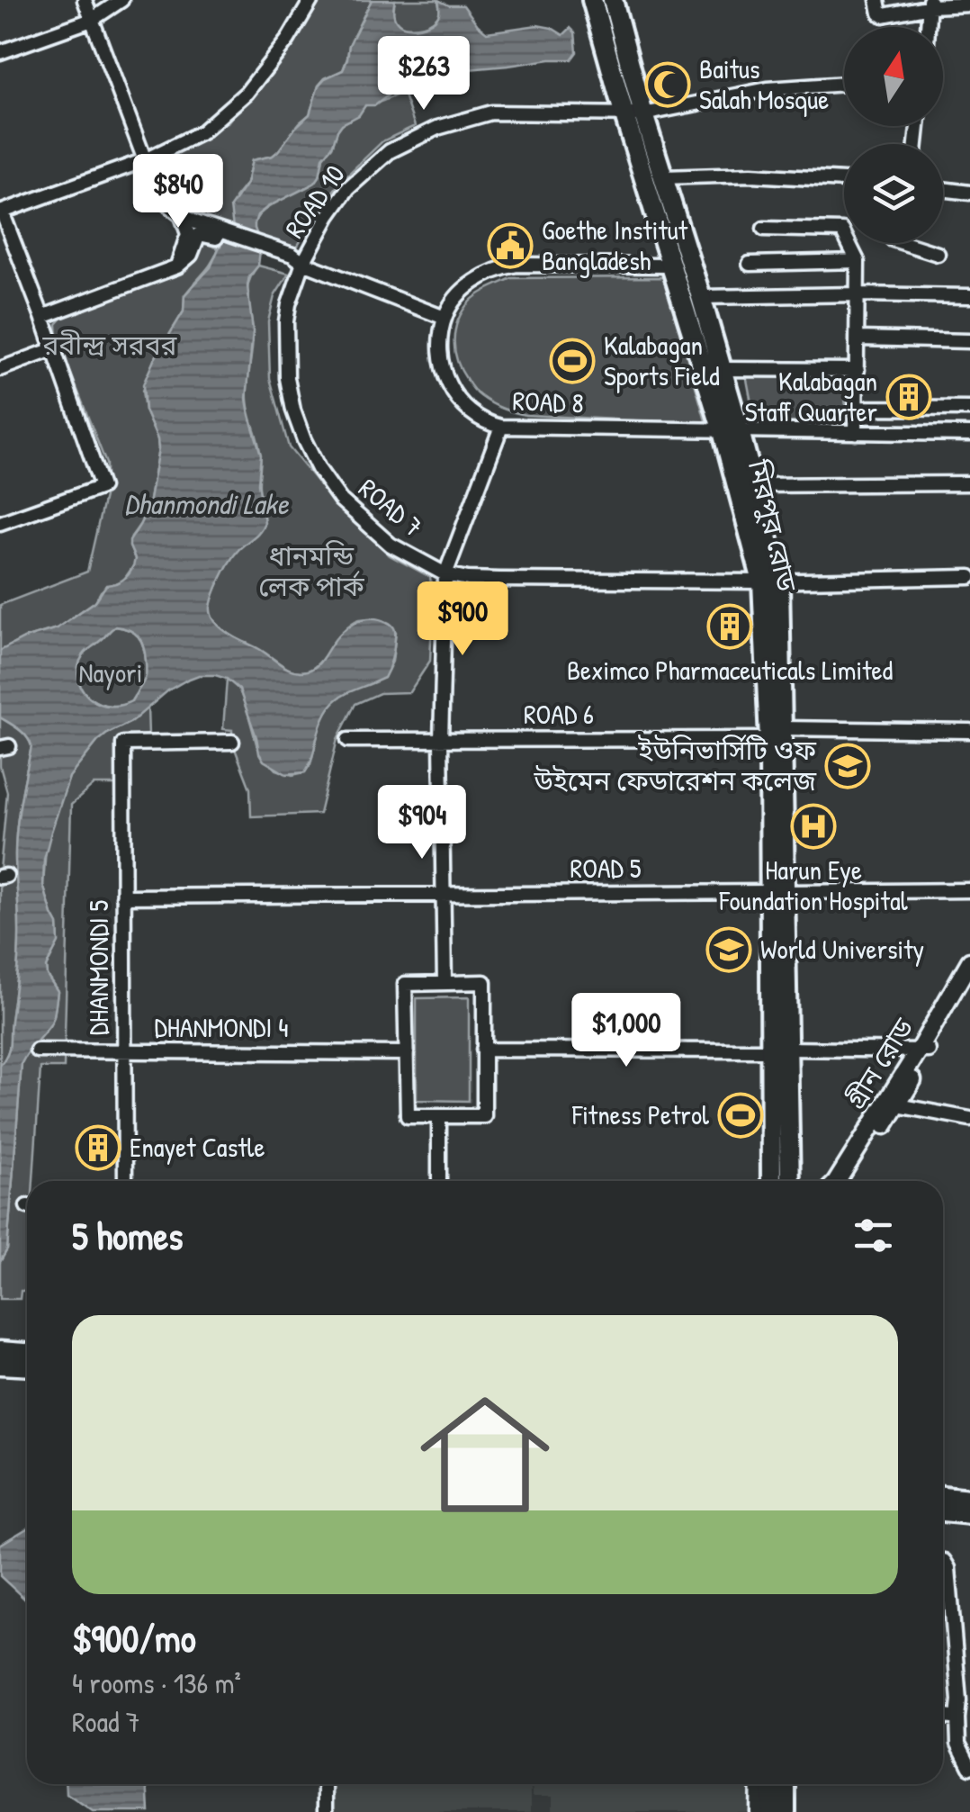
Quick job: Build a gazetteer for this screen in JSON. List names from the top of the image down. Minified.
{"streets":{"highway":["মিরপুর রোড"],"main road":["গ্রীন রোড"],"street":["ROAD 10","ROAD 8","ROAD 7","ROAD 6","ROAD 5","DHANMONDI 5","DHANMONDI 4"]},"crossings":[["ROAD 10","ROAD 7"],["ROAD 10","মিরপুর রোড"],["ROAD 8","মিরপুর রোড"],["ROAD 7","মিরপুর রোড"],["মিরপুর রোড","ROAD 6"],["মিরপুর রোড","ROAD 5"],["ROAD 5","DHANMONDI 5"],["DHANMONDI 5","DHANMONDI 4"]],"water":["Dhanmondi Lake"],"parks":["রবীন্দ্র সরবর","ধানমন্ডি লেক পার্ক","Nayori"],"places":{"mosque":["Baitus Salah Mosque"],"public building":["Goethe Institut Bangladesh"],"sports":["Kalabagan Sports Field","Fitness Petrol"],"building":["Kalabagan Staff Quarter","Beximco Pharmaceuticals Limited","Enayet Castle"],"school or university":["ইউনিভার্সিটি ওফ উইমেন ফেডারেশন কলেজ","World University"],"hospital":["Harun Eye Foundation Hospital"]},"north":"top","page":{"price":["$263","$840","$900","$904","$1,000"],"heading":"5 homes","list":[{"name":"$900/mo","note":"4 rooms · 136 m² · Road 7"}]}}
